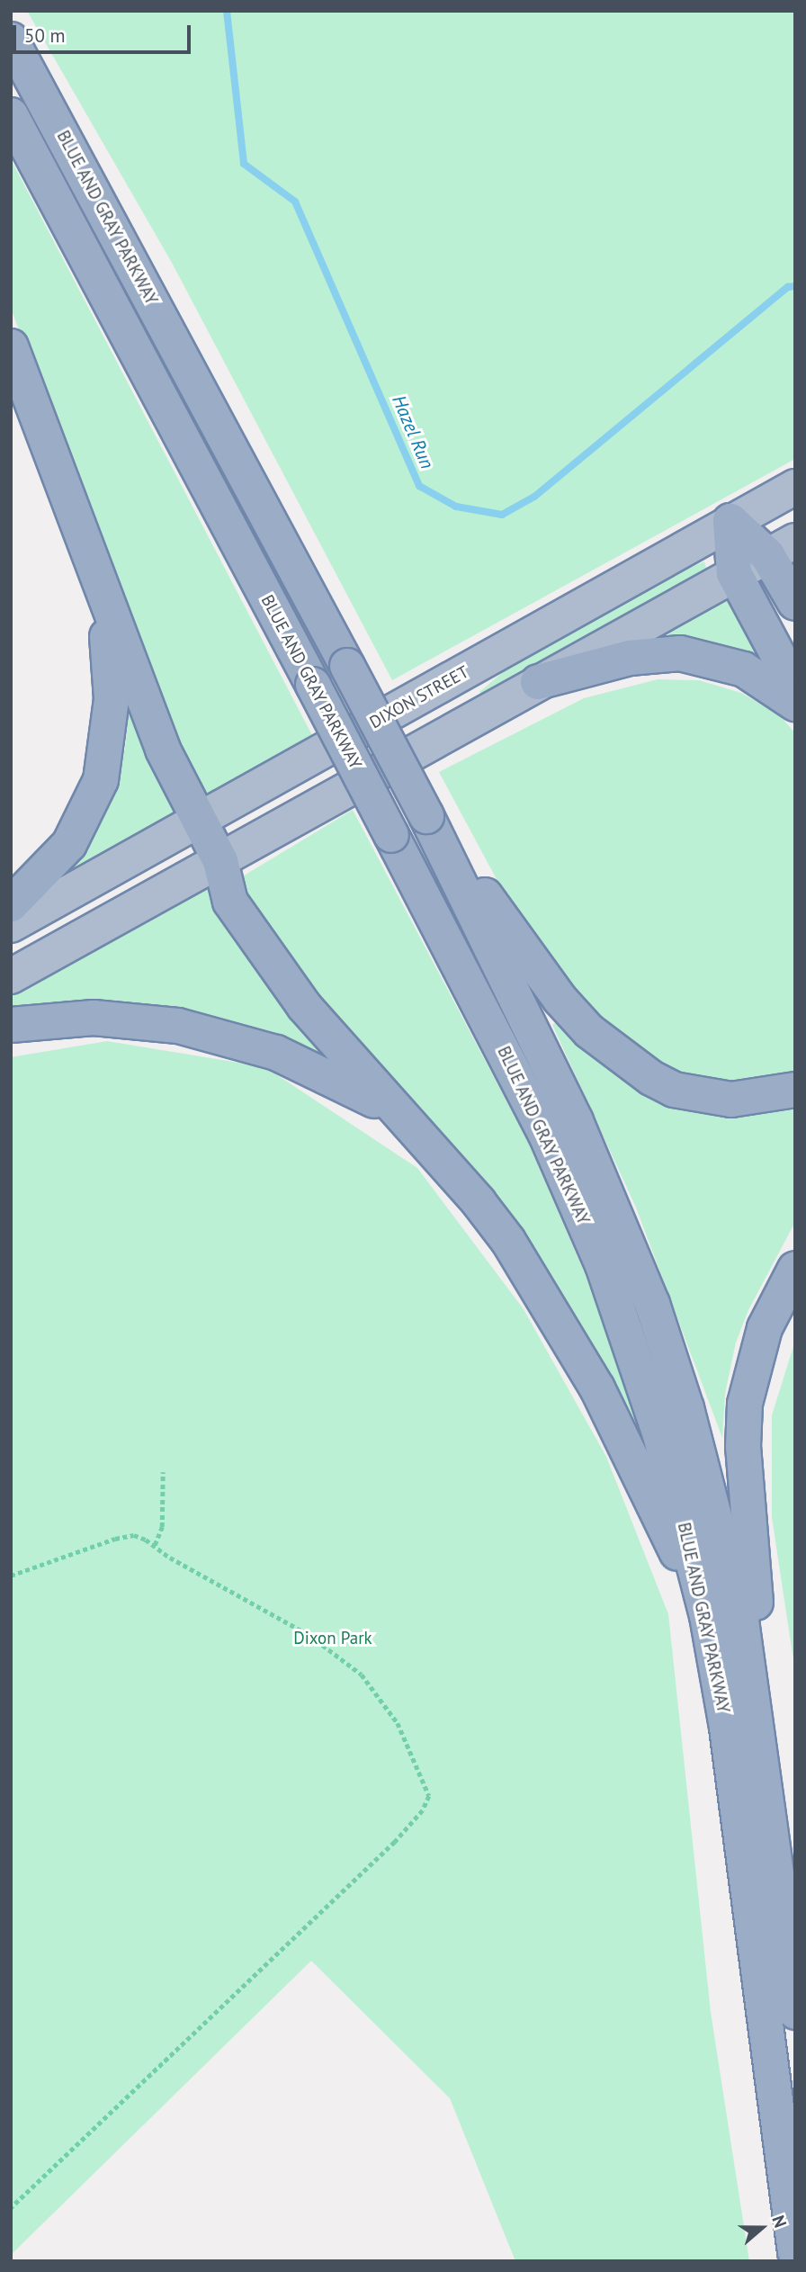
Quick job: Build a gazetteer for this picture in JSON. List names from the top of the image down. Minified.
{"streets":{"highway":["BLUE AND GRAY PARKWAY"],"main road":["DIXON STREET"]},"water":["Hazel Run"],"parks":["Dixon Park"],"scale_bar":"50 m","north":"right"}
